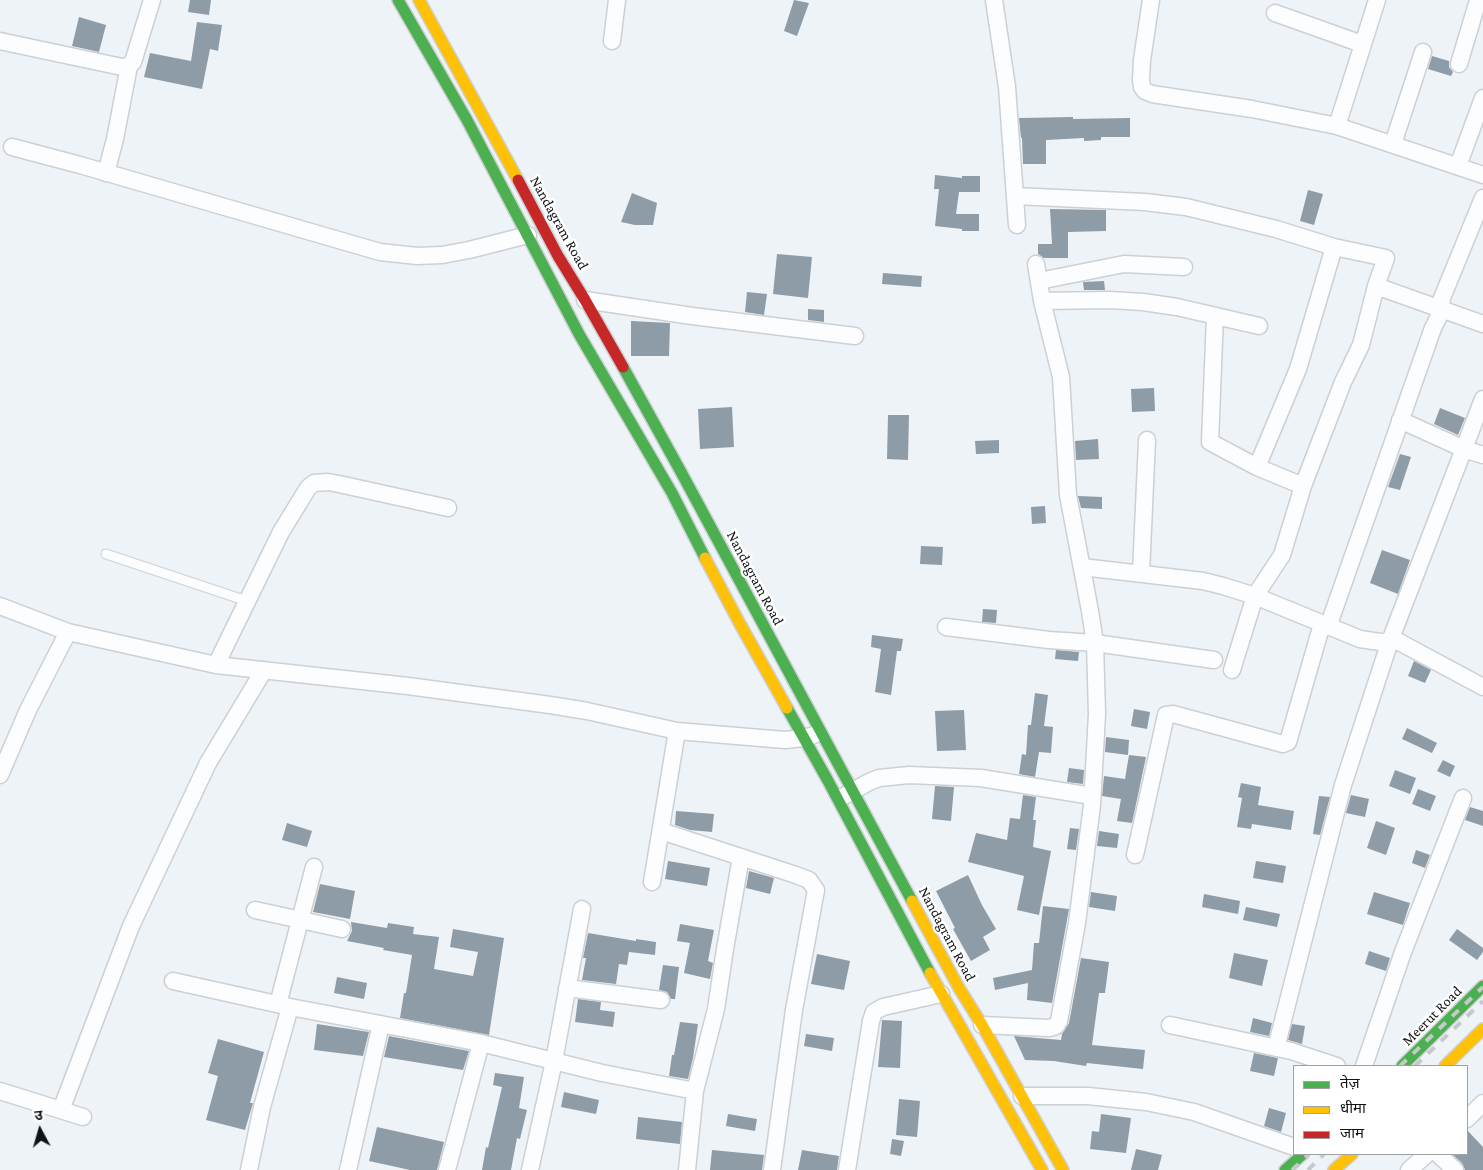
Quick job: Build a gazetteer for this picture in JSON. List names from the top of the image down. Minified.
{"streets":{"street":["Nandagram Road","Meerut Road"]},"legend":["तेज़","धीमा","जाम"],"north":"top"}
